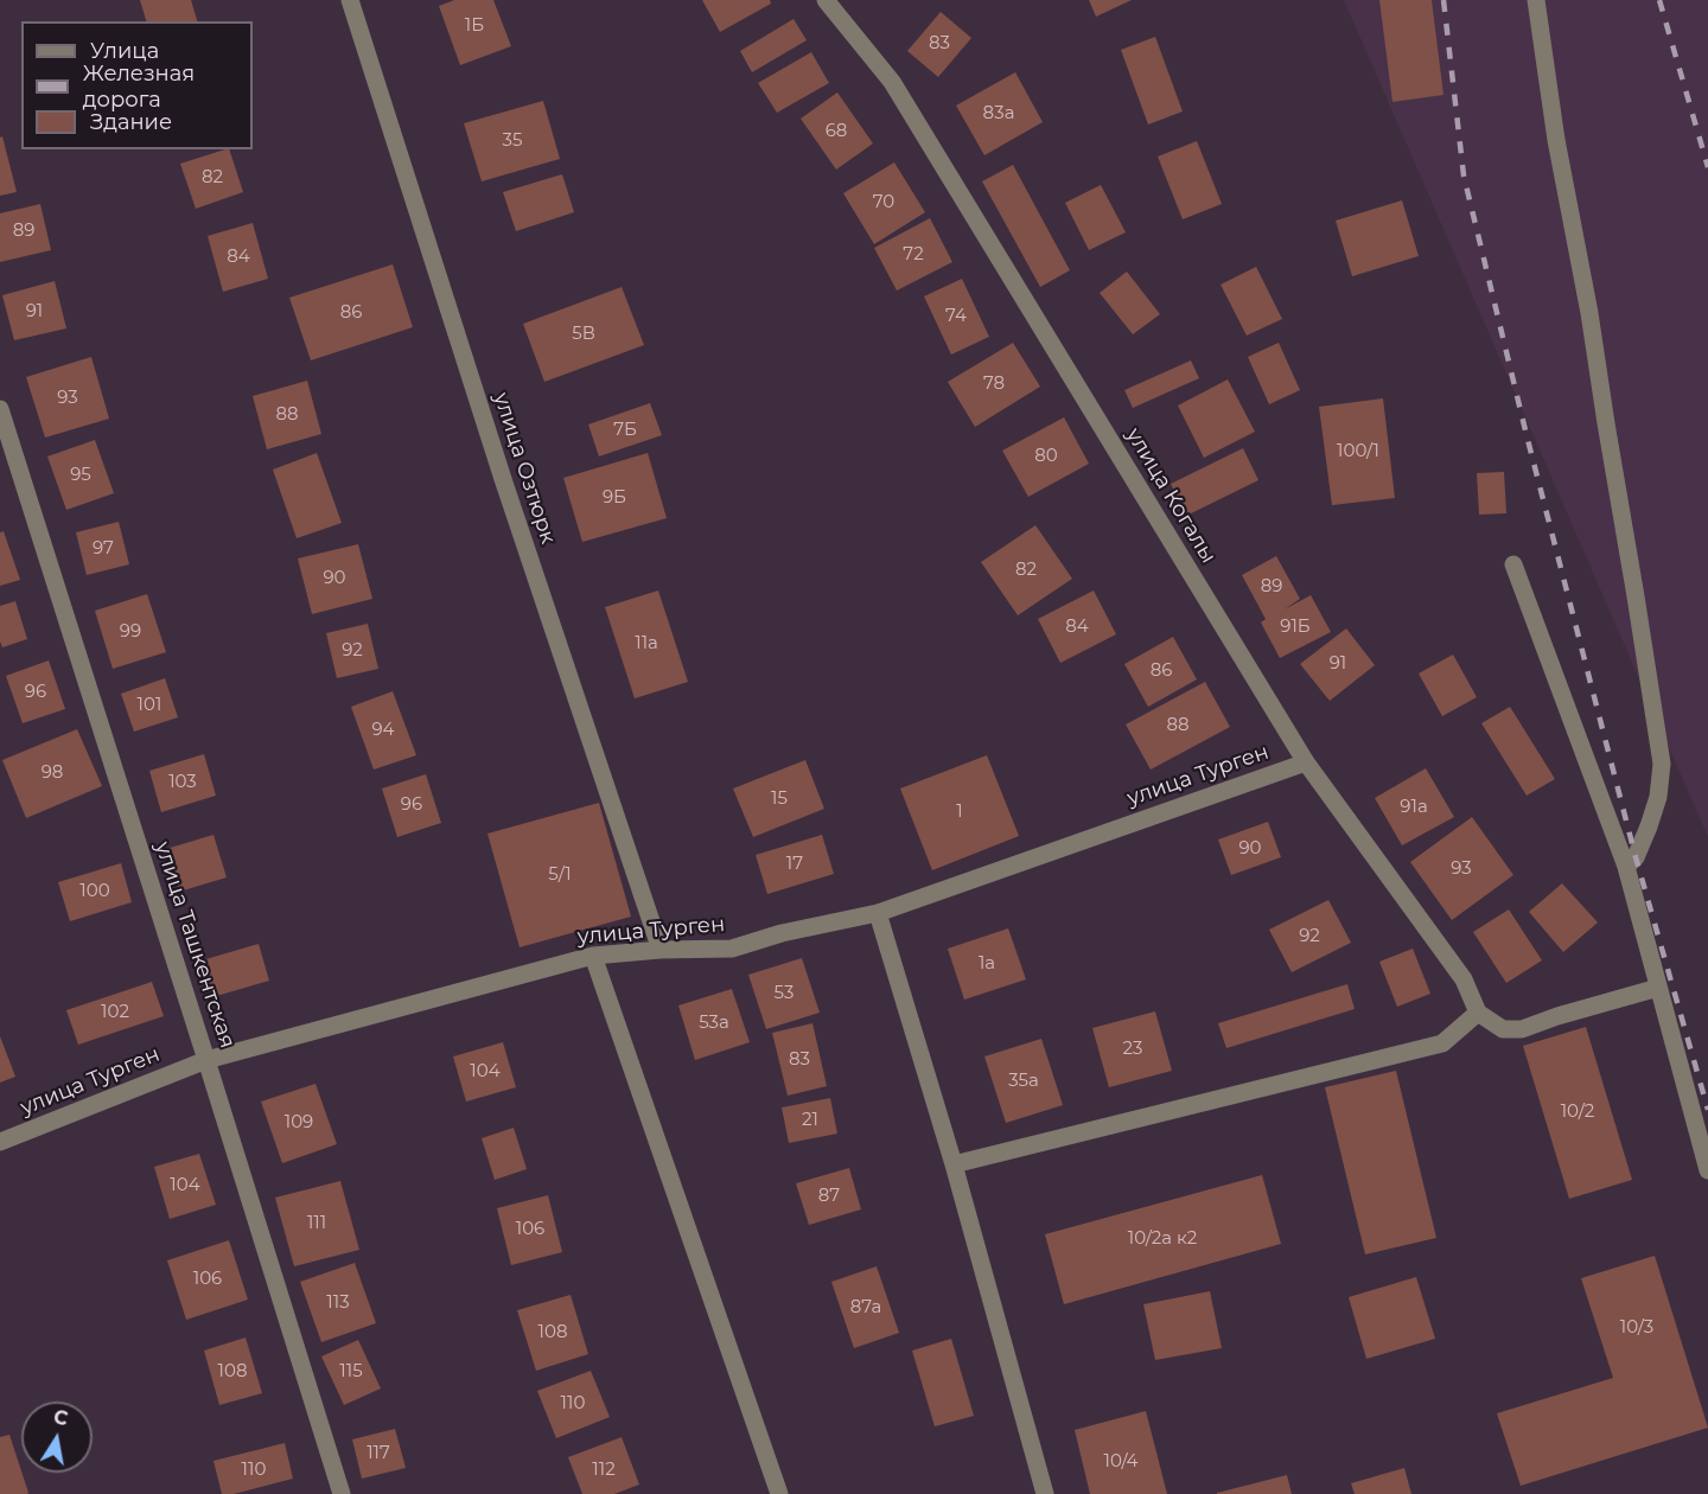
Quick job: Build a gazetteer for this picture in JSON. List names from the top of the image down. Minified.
{"streets":{"street":["улица Озтюрк","улица Когалы","улица Турген","улица Ташкентская"]},"crossings":[["улица Озтюрк","улица Турген"],["улица Когалы","улица Турген"],["улица Турген","улица Ташкентская"]],"house_numbers":["1Б","83","83а","68","35","82","70","89","72","84","91","86","74","5В","78","93","88","7Б","100/1","80","95","9Б","97","82","90","89","84","91Б","99","11а","92","91","86","96","101","88","94","98","103","15","96","91а","1","90","17","93","5/1","100","92","1а","53","102","53а","23","83","104","35а","10/2","21","109","104","87","111","106","10/2а к2","106","113","87а","10/3","108","108","115","110","117","10/4","110","112"],"legend":["Улица","Железная дорога","Здание"],"north":"top"}
